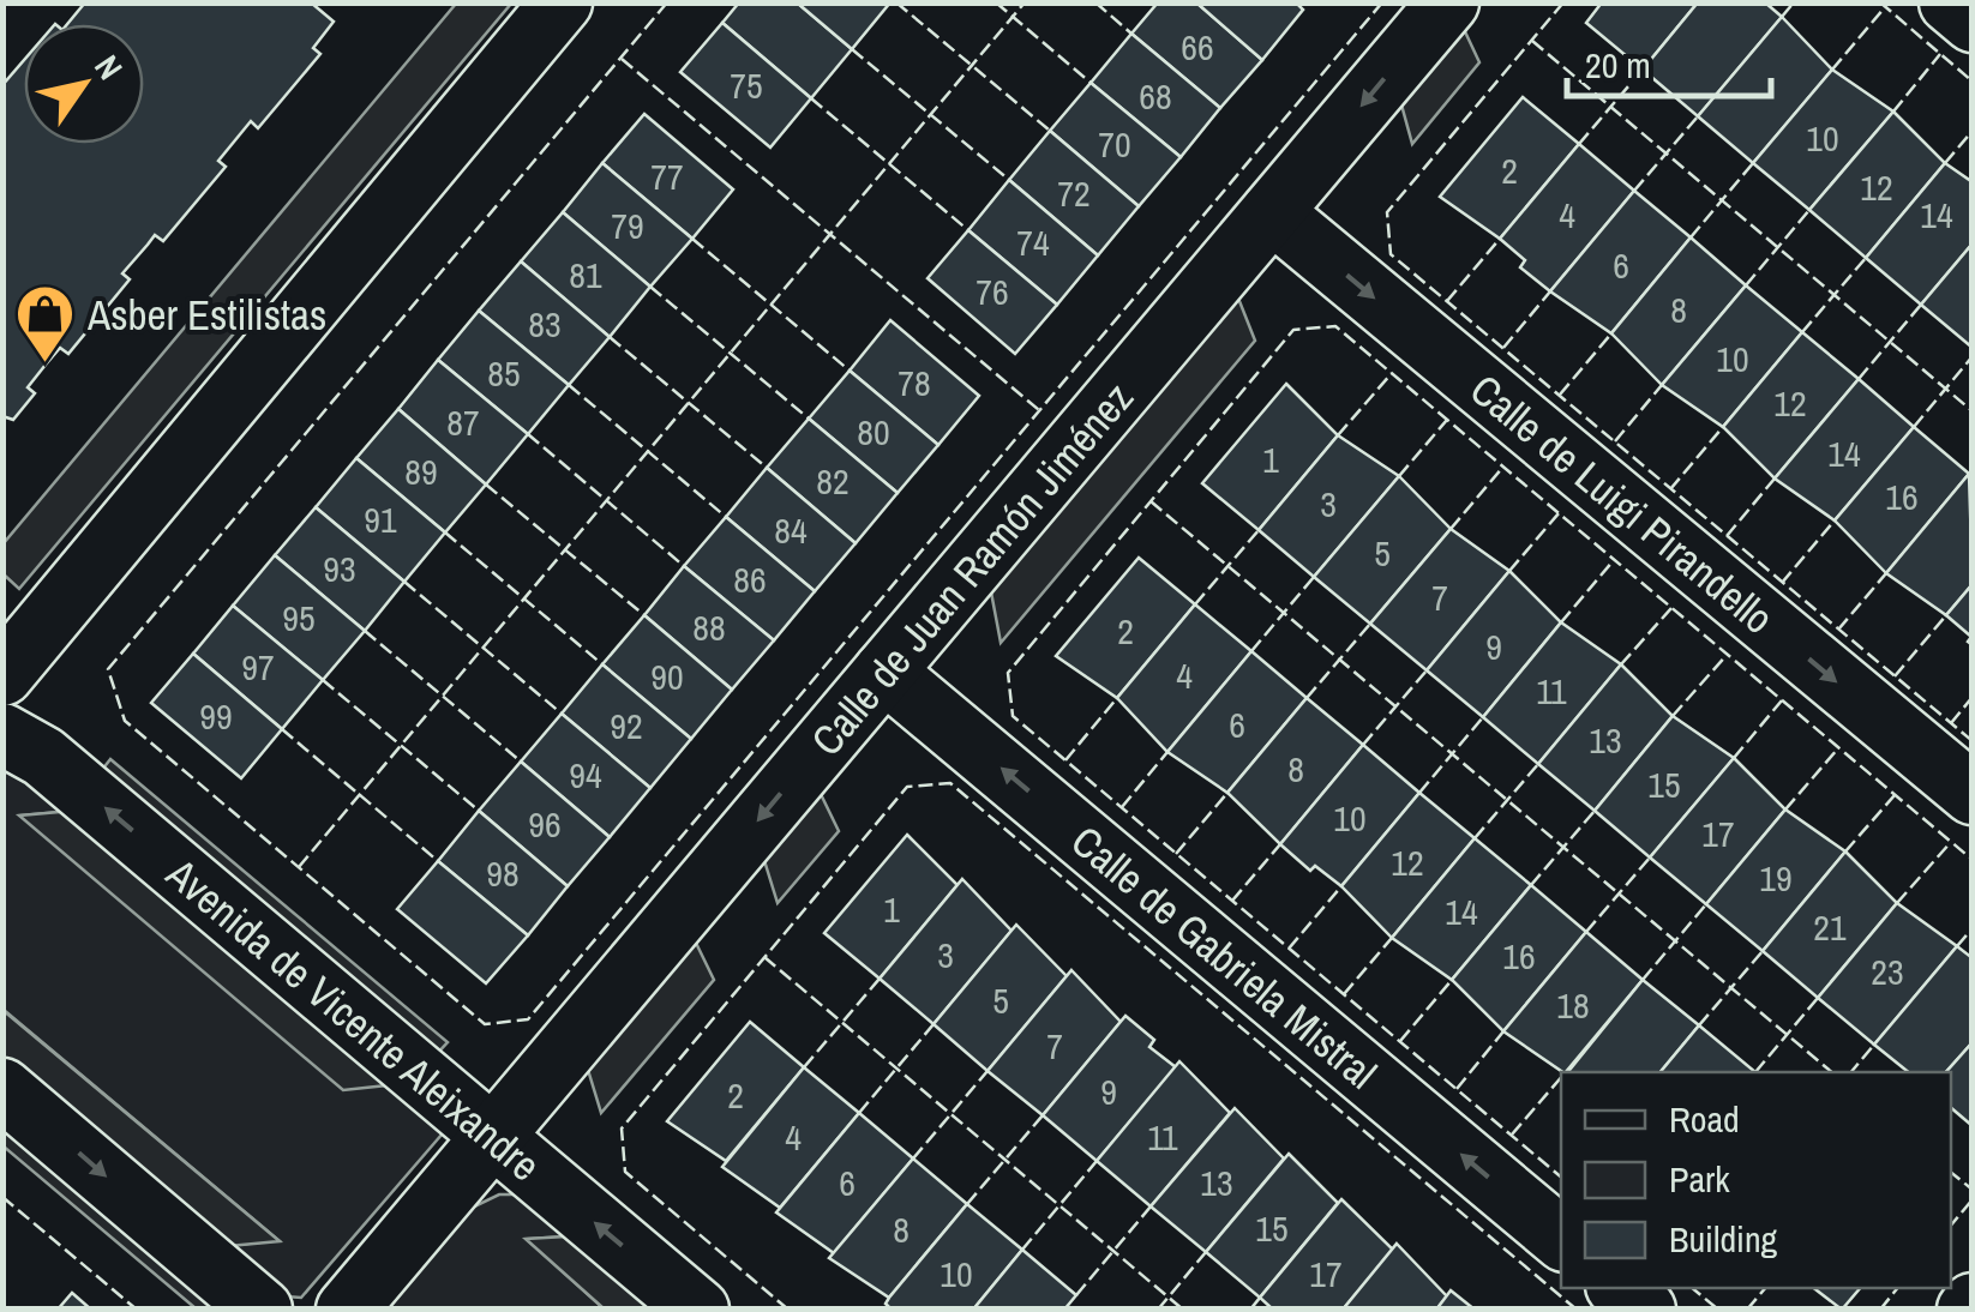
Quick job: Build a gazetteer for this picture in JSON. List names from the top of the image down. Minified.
{"streets":{"street":["Calle de Luigi Pirandello","Calle de Juan Ramón Jiménez","Calle de Gabriela Mistral","Avenida de Vicente Aleixandre"]},"crossings":[["Calle de Luigi Pirandello","Calle de Juan Ramón Jiménez"],["Calle de Juan Ramón Jiménez","Calle de Gabriela Mistral"],["Calle de Juan Ramón Jiménez","Avenida de Vicente Aleixandre"]],"one_way":["Calle de Luigi Pirandello","Calle de Juan Ramón Jiménez","Calle de Gabriela Mistral"],"places":{"shop":["Asber Estilistas"]},"house_numbers":["66","75","68","10","70","2","77","12","72","4","14","79","74","6","81","76","8","83","10","85","78","12","87","80","14","1","89","82","16","3","91","84","5","93","86","7","95","88","2","9","97","4","90","11","99","6","92","13","8","94","15","10","96","17","12","98","19","1","14","21","3","16","23","5","18","7","9","2","4","11","6","13","15","8","10","17"],"legend":["Road","Park","Building"],"scale_bar":"20 m","north":"top right"}
